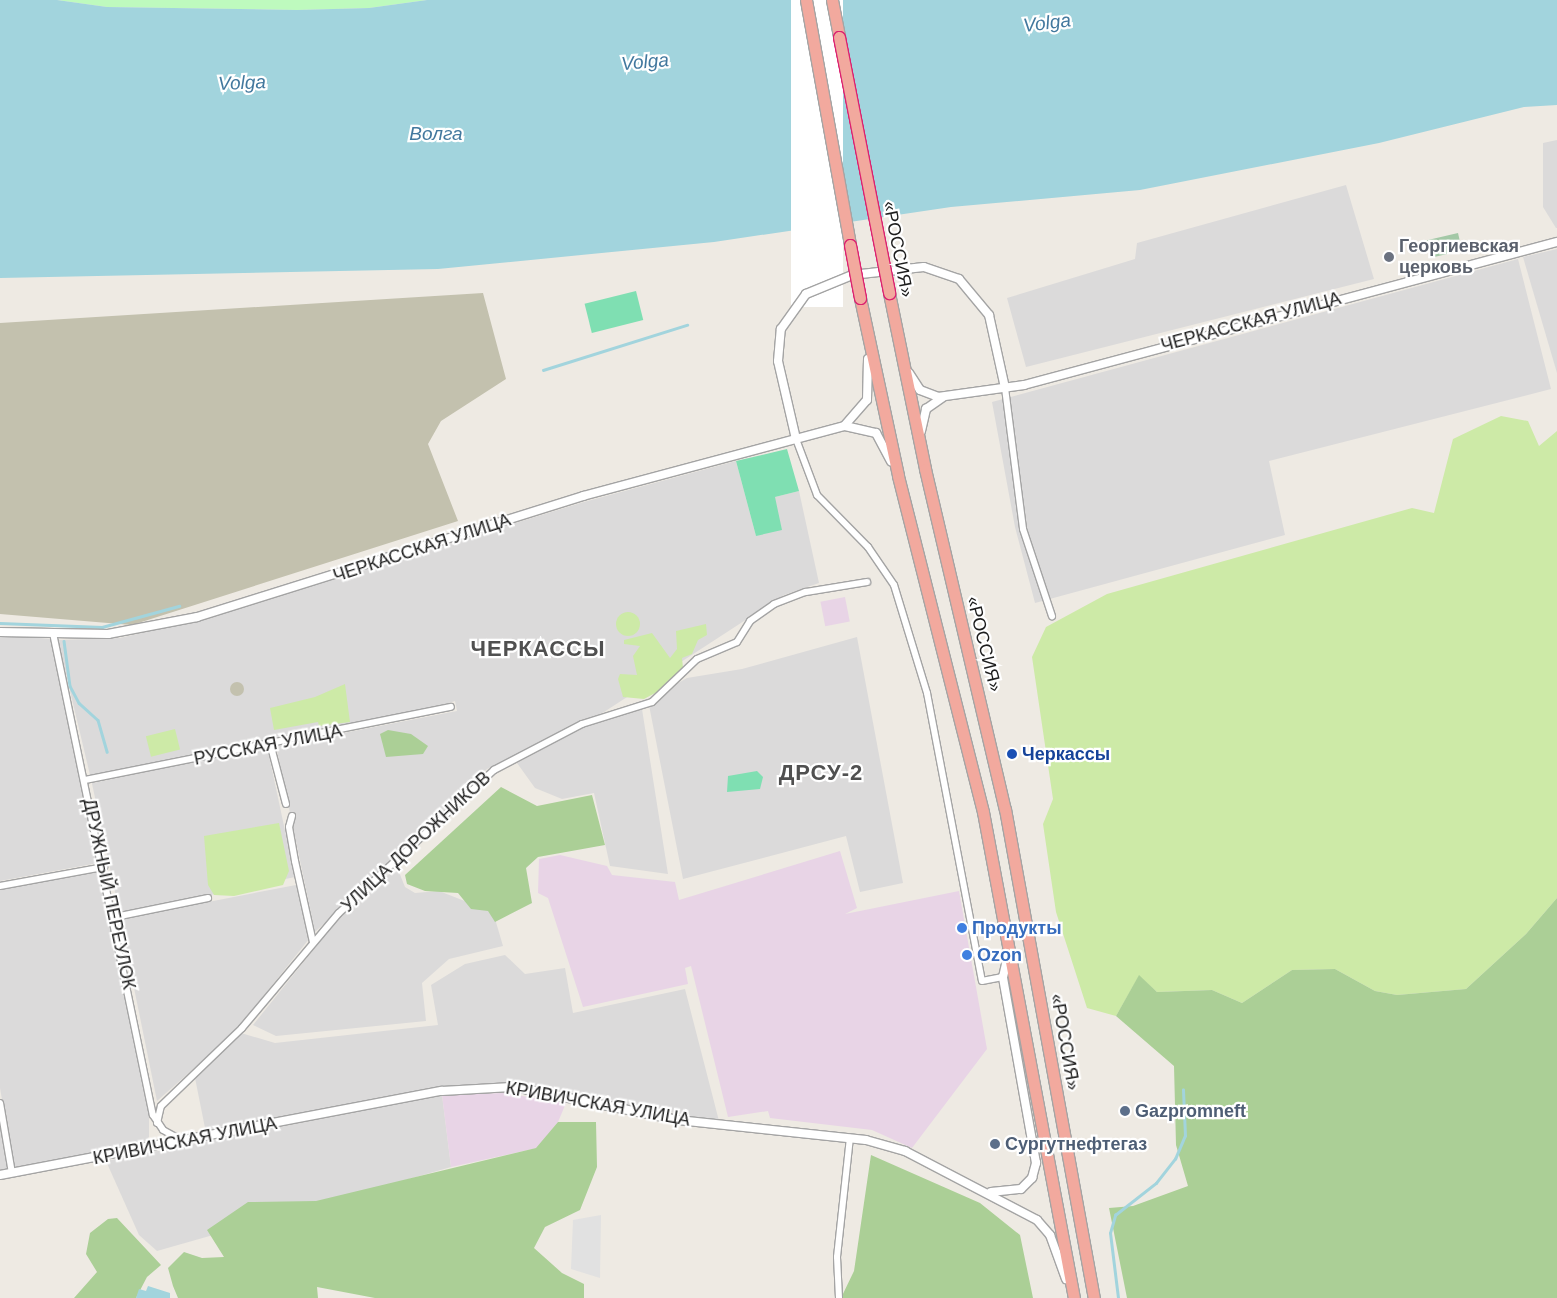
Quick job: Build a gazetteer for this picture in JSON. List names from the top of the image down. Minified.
{"streets":{"highway":["«РОССИЯ»"],"street":["ЧЕРКАССКАЯ УЛИЦА","РУССКАЯ УЛИЦА","УЛИЦА ДОРОЖНИКОВ","ДРУЖНЫЙ ПЕРЕУЛОК","КРИВИЧСКАЯ УЛИЦА"]},"crossings":[["«РОССИЯ»","ЧЕРКАССКАЯ УЛИЦА"],["ЧЕРКАССКАЯ УЛИЦА","ДРУЖНЫЙ ПЕРЕУЛОК"],["РУССКАЯ УЛИЦА","ДРУЖНЫЙ ПЕРЕУЛОК"],["УЛИЦА ДОРОЖНИКОВ","ДРУЖНЫЙ ПЕРЕУЛОК"]],"districts":["ЧЕРКАССЫ","ДРСУ-2"],"water":["Volga","Волга"],"places":["Георгиевская церковь","Черкассы","Продукты","Ozon","Gazpromneft","Сургутнефтегаз"]}
